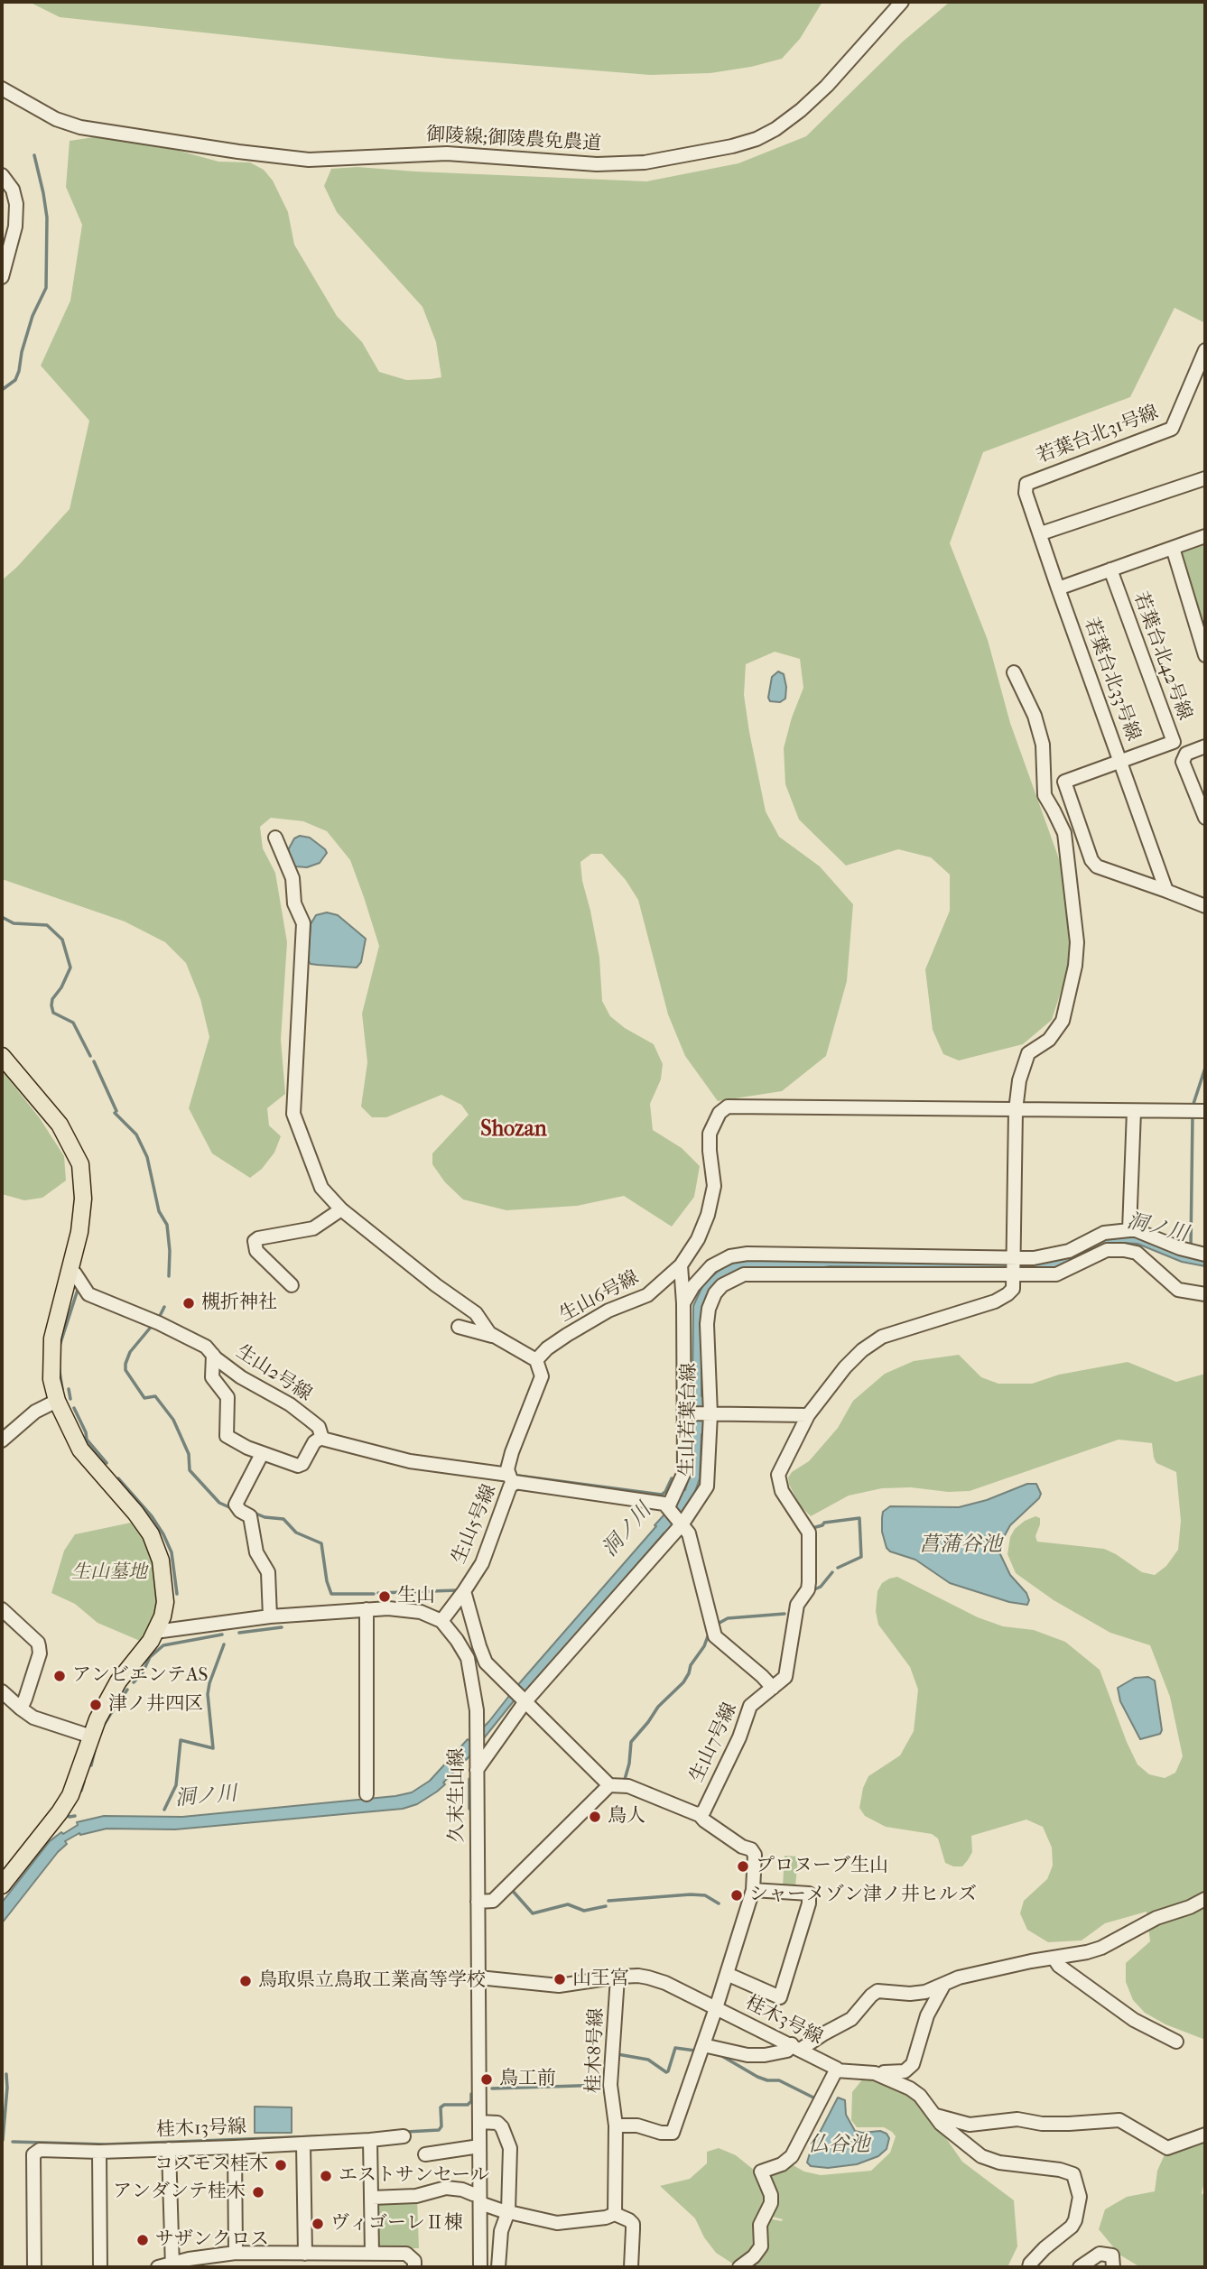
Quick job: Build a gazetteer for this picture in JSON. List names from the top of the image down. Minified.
{"streets":{"street":["御陵線;御陵農免農道","若葉台北31号線","若葉台北42号線","若葉台北33号線","生山6号線","生山2号線","生山若葉台線","生山5号線","生山7号線","久末生山線","桂木3号線","桂木8号線","桂木13号線"]},"crossings":[["若葉台北31号線","若葉台北33号線"],["若葉台北42号線","若葉台北33号線"],["生山若葉台線","生山5号線"],["生山若葉台線","生山7号線"],["生山若葉台線","久末生山線"],["久末生山線","桂木3号線"],["桂木3号線","桂木8号線"]],"districts":["Shozan"],"water":["洞ノ川","菖蒲谷池","仏谷池"],"parks":["生山墓地"],"places":["槻折神社","生山","アンビエンテAS","津ノ井四区","鳥人","プロヌーブ生山","シャーメゾン津ノ井ヒルズ","山王宮","鳥取県立鳥取工業高等学校","鳥工前","コスモス桂木","エストサンセール","アンダンテ桂木","ヴィゴーレⅡ棟","サザンクロス"]}
